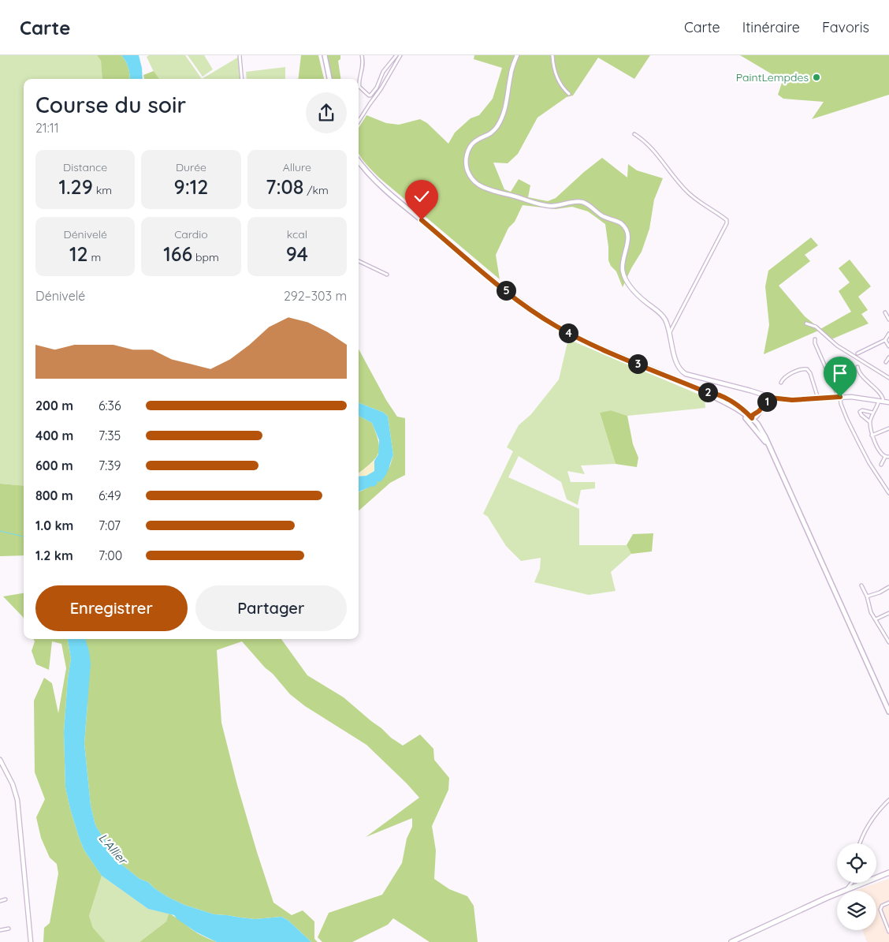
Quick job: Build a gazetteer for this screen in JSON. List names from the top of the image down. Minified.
{"water":["L'Allier"],"places":["PaintLempdes"],"page":{"header":"Carte","nav":["Carte","Itinéraire","Favoris"],"heading":["Course du soir","21:11"],"stats":[["Distance","1.29 km"],["Durée","9:12"],["Allure","7:08 /km"],["Dénivelé","12 m"],["Cardio","166 bpm"],["kcal","94"]],"chart":["Dénivelé","292–303 m"],"pins":["5","4","3","2","1"],"list":[{"name":"200 m","note":"6:36"},{"name":"400 m","note":"7:35"},{"name":"600 m","note":"7:39"},{"name":"800 m","note":"6:49"},{"name":"1.0 km","note":"7:07"},{"name":"1.2 km","note":"7:00"}],"buttons":["Enregistrer","Partager"]}}
